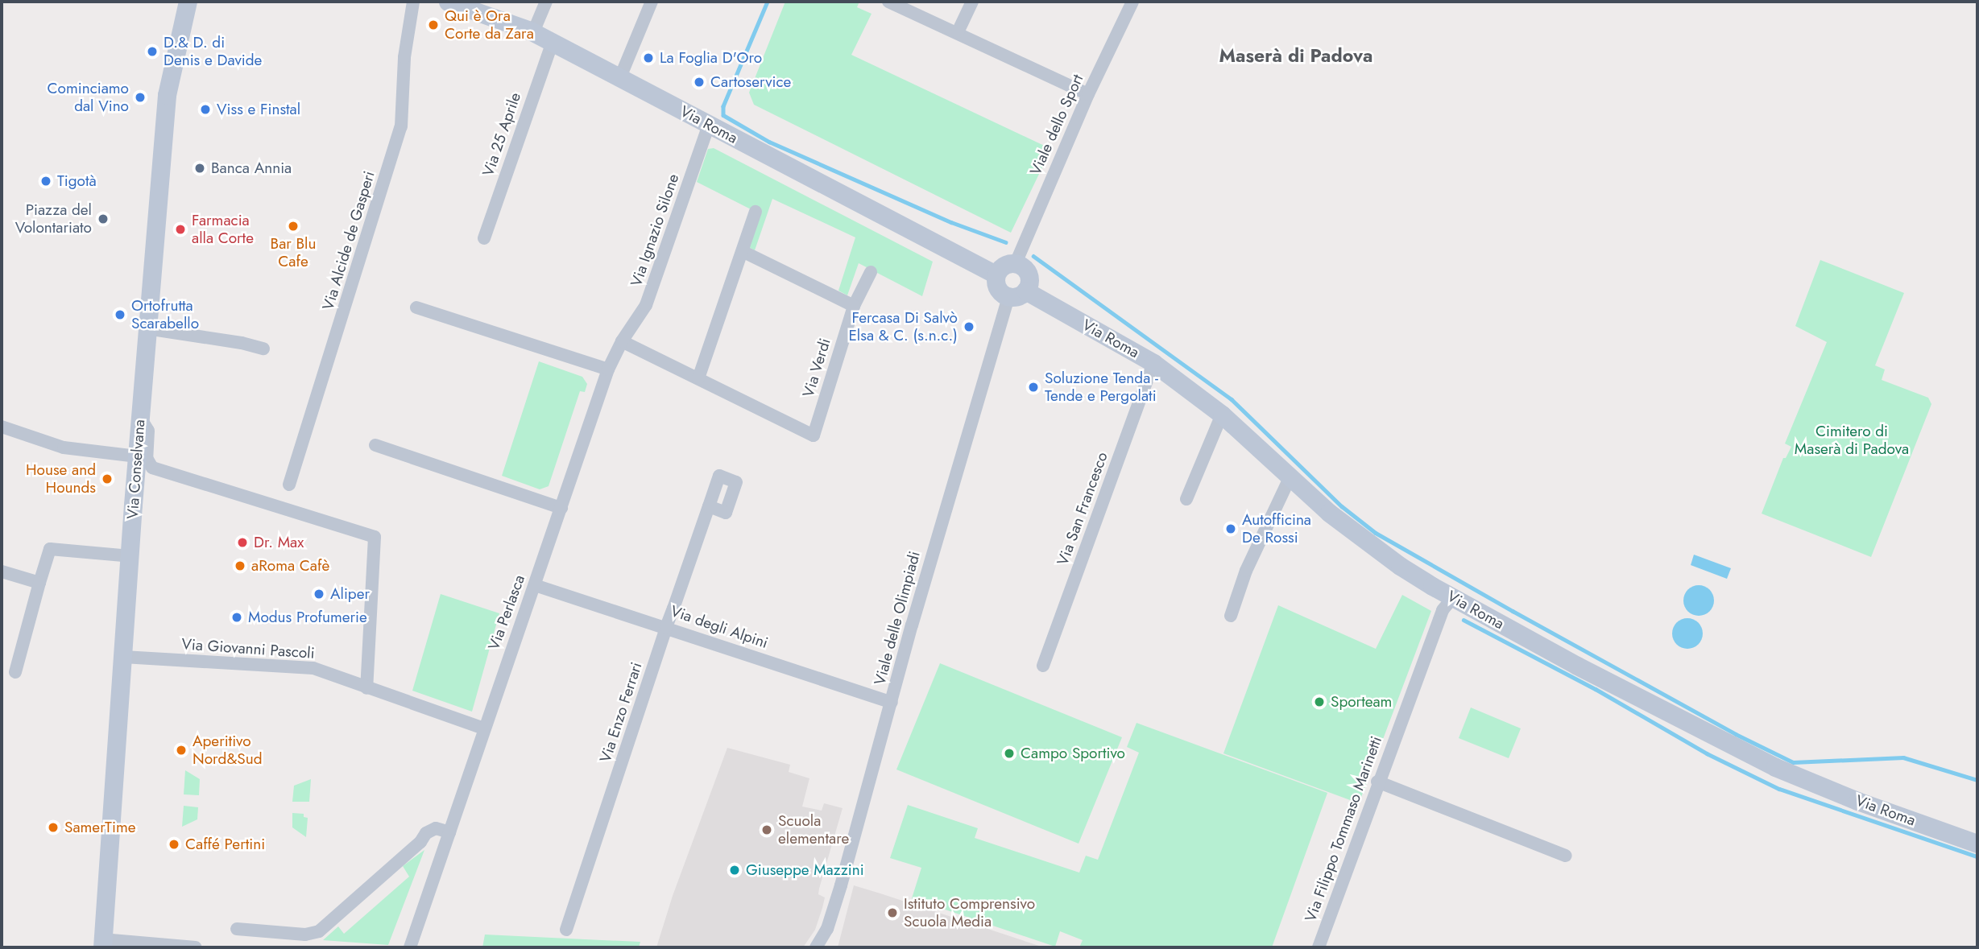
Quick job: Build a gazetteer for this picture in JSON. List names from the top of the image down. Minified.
{"streets":{"main road":["Via Roma","Via Conselvana"],"street":["Viale dello Sport","Via 25 Aprile","Via Ignazio Silone","Via Alcide de Gasperi","Via Verdi","Via San Francesco","Via Perlasca","Viale delle Olimpiadi","Via degli Alpini","Via Giovanni Pascoli","Via Enzo Ferrari","Via Filippo Tommaso Marinetti"]},"crossings":[["Via Roma","Viale dello Sport"],["Via Roma","Via 25 Aprile"],["Via Roma","Via Ignazio Silone"],["Via Roma","Via San Francesco"],["Via Roma","Viale delle Olimpiadi"],["Via Roma","Via Filippo Tommaso Marinetti"],["Viale dello Sport","Viale delle Olimpiadi"],["Via Ignazio Silone","Via Verdi"],["Via Ignazio Silone","Via Perlasca"],["Via Verdi","Via Perlasca"],["Via Conselvana","Via Giovanni Pascoli"],["Via Perlasca","Via degli Alpini"],["Viale delle Olimpiadi","Via degli Alpini"],["Via degli Alpini","Via Enzo Ferrari"]],"districts":["Maserà di Padova"],"parks":["Cimitero di Maserà di Padova"],"places":["Qui è Ora Corte da Zara","D.& D. di Denis e Davide","La Foglia D'Oro","Cartoservice","Cominciamo dal Vino","Viss e Finstal","Banca Annia","Tigotà","Piazza del Volontariato","Bar Blu Cafe","Farmacia alla Corte","Ortofrutta Scarabello","Fercasa Di Salvò Elsa & C. (s.n.c.)","Soluzione Tenda - Tende e Pergolati","House and Hounds","Autofficina De Rossi","Dr. Max","aRoma Cafè","Aliper","Modus Profumerie","Sporteam","Aperitivo Nord&Sud","Campo Sportivo","SamerTime","Scuola elementare","Caffé Pertini","Giuseppe Mazzini","Istituto Comprensivo Scuola Media"]}
